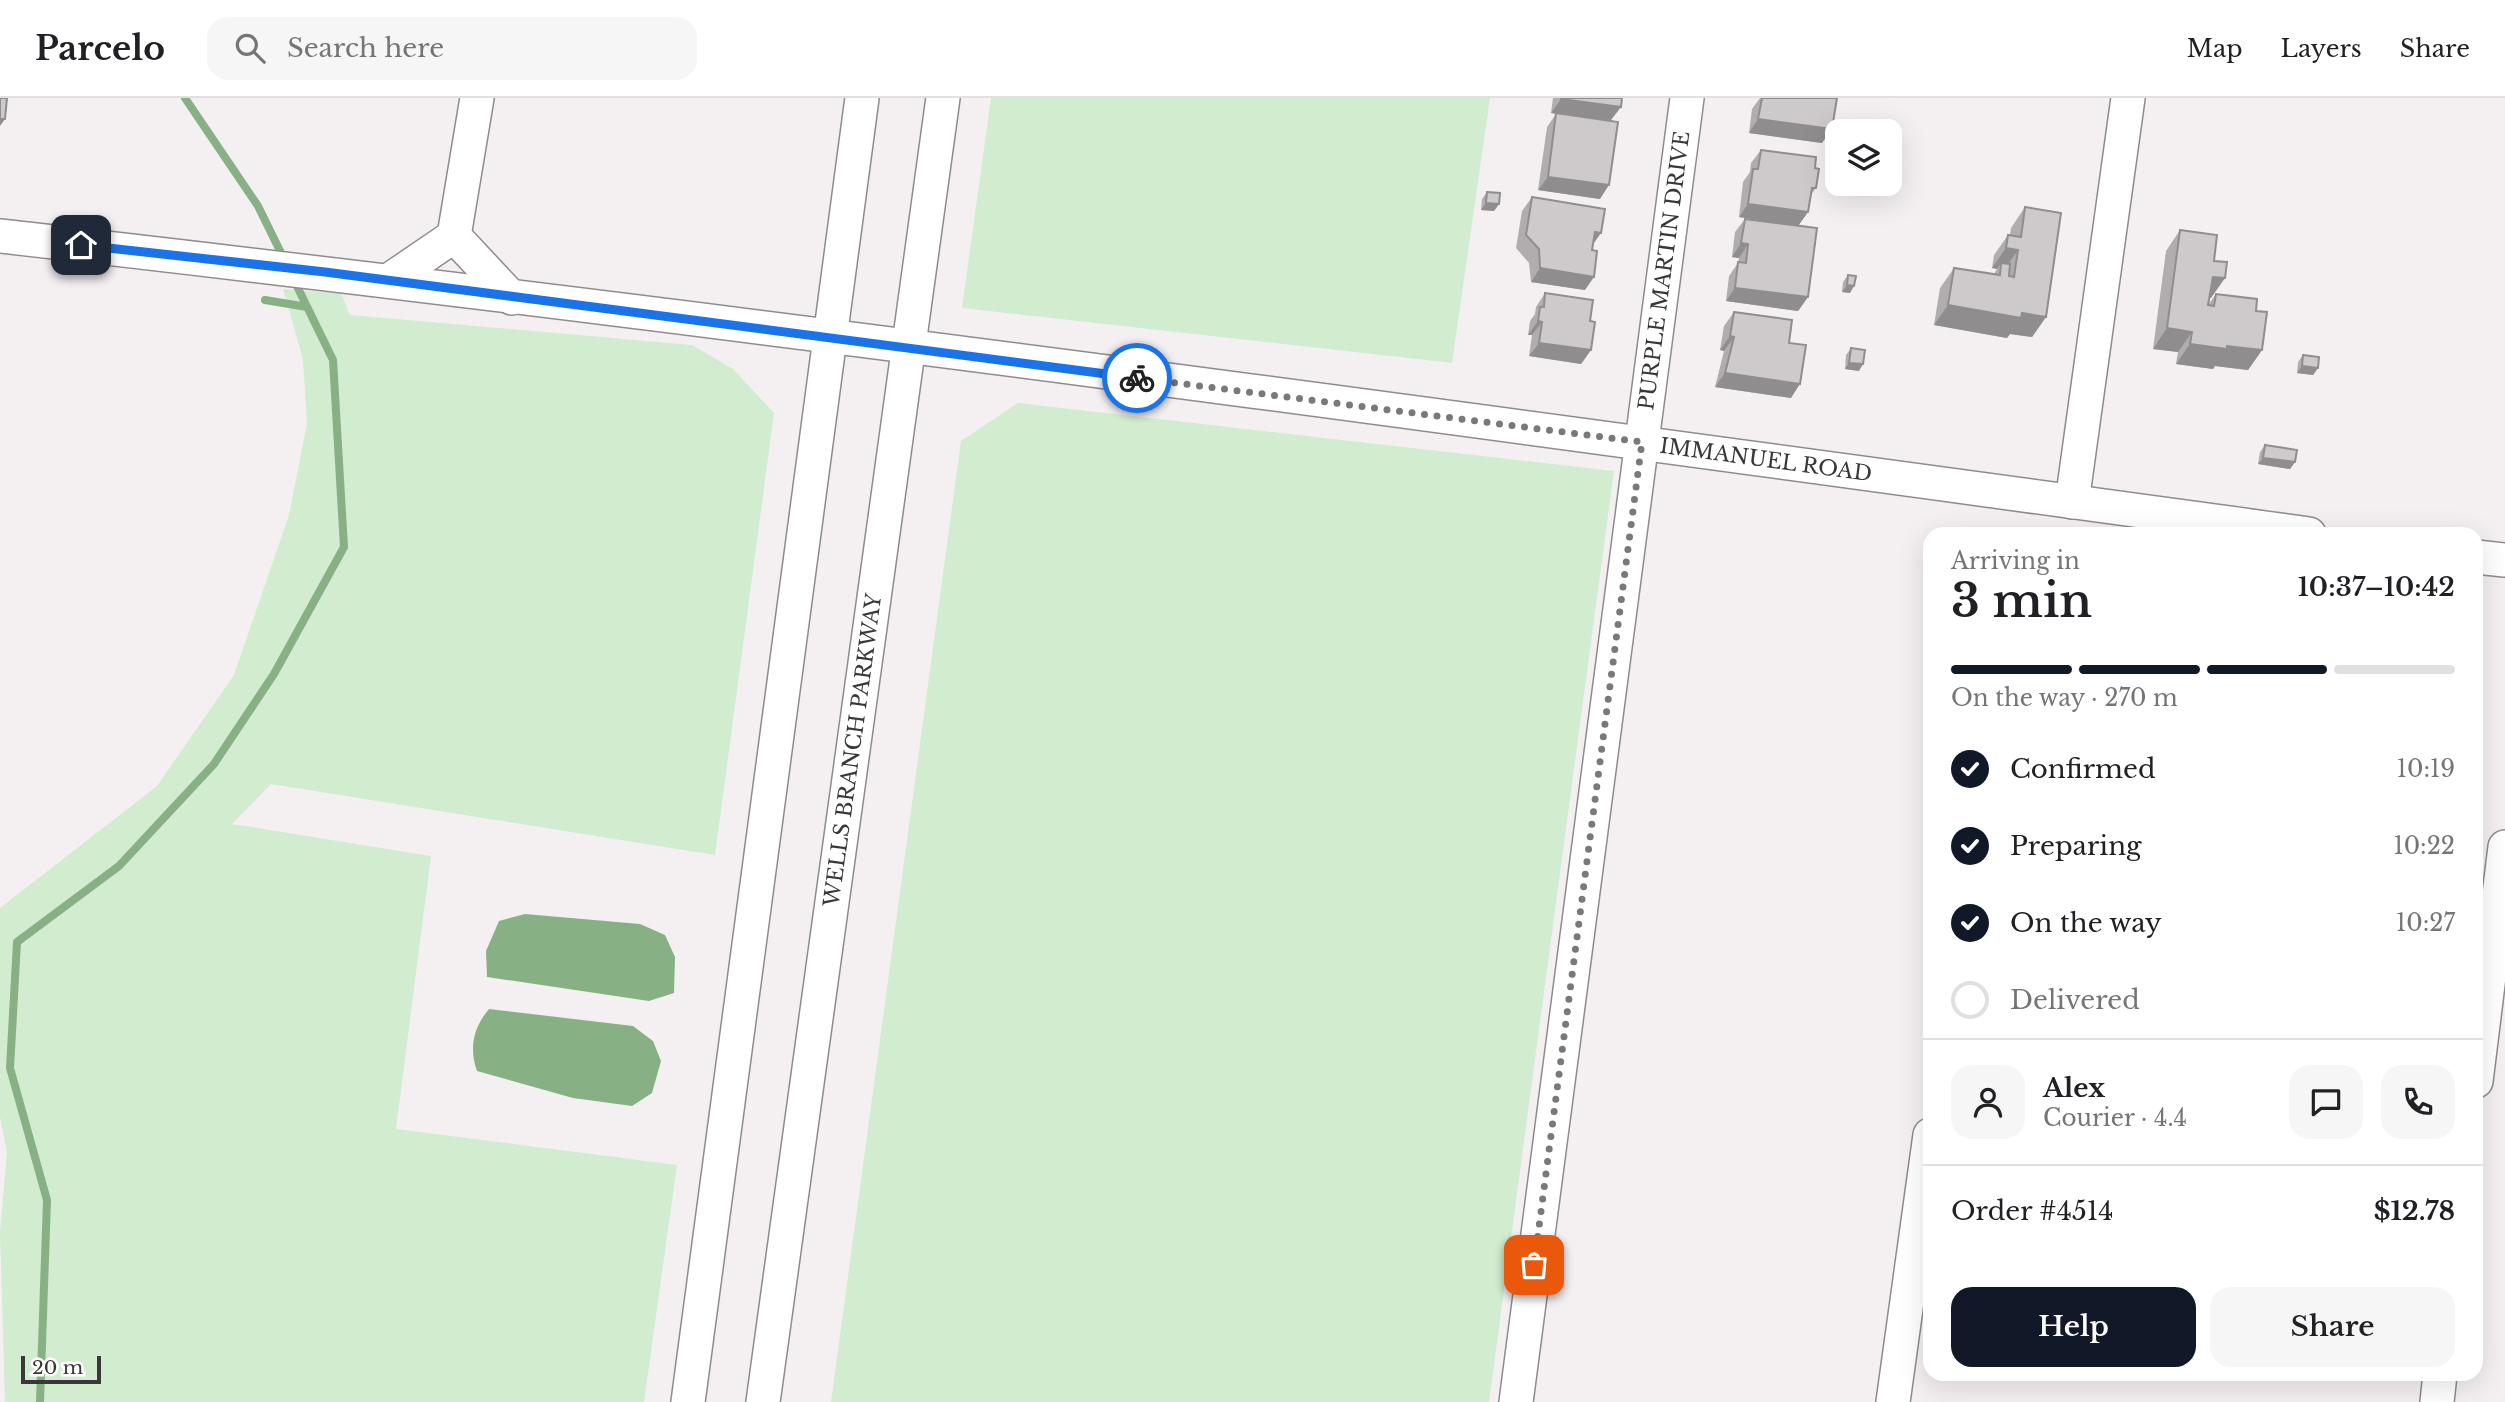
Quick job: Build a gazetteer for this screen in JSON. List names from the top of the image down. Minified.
{"streets":{"street":["PURPLE MARTIN DRIVE","IMMANUEL ROAD","WELLS BRANCH PARKWAY"]},"crossings":[["PURPLE MARTIN DRIVE","IMMANUEL ROAD"],["IMMANUEL ROAD","WELLS BRANCH PARKWAY"]],"scale_bar":"20 m","page":{"header":"Parcelo","search":"Search here","nav":["Map","Layers","Share"],"heading":["3 min","Arriving in","10:37–10:42"],"panel":["Alex","Courier · 4.4","Order #4514","$12.78"],"bar":"On the way · 270 m","list":[["Confirmed","10:19"],["Preparing","10:22"],["On the way","10:27"],"Delivered"],"buttons":["Help","Share"],"scale":"20 m"}}
